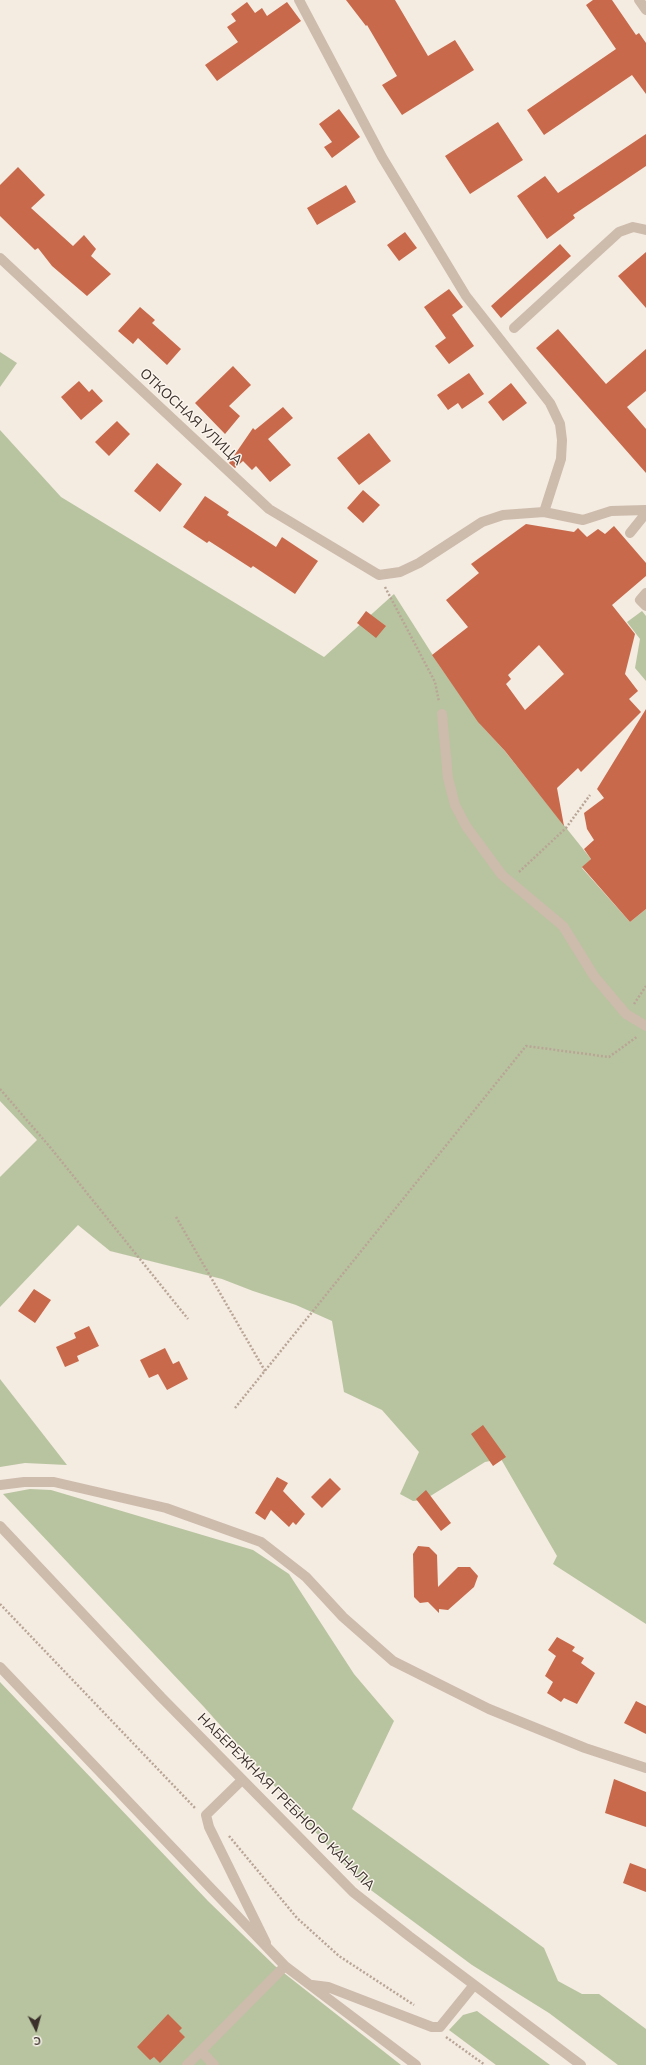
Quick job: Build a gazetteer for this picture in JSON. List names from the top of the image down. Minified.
{"streets":{"street":["ОТКОСНАЯ УЛИЦА","НАБЕРЕЖНАЯ ГРЕБНОГО КАНАЛА"]},"north":"bottom"}
